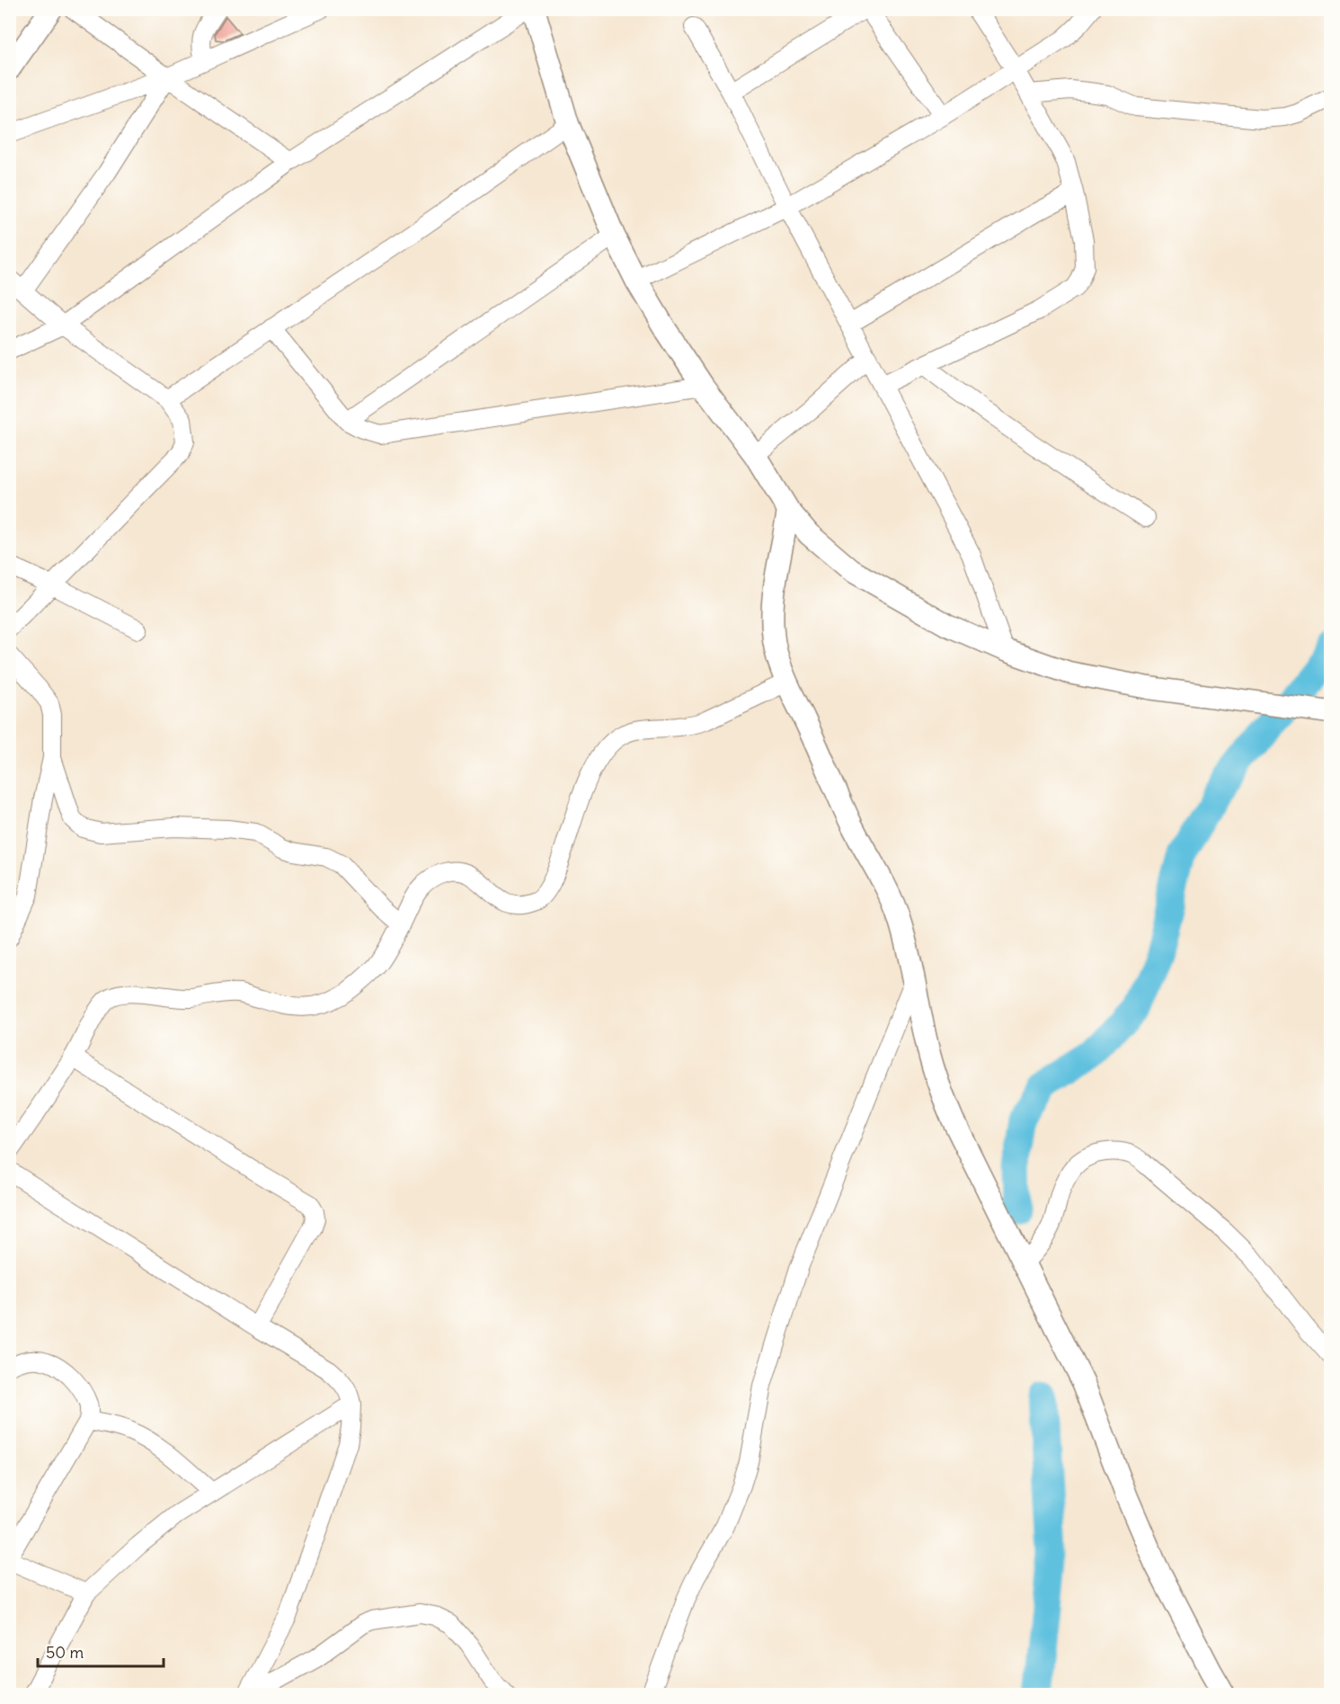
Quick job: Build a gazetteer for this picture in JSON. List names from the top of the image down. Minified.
{"scale_bar":"50 m"}
